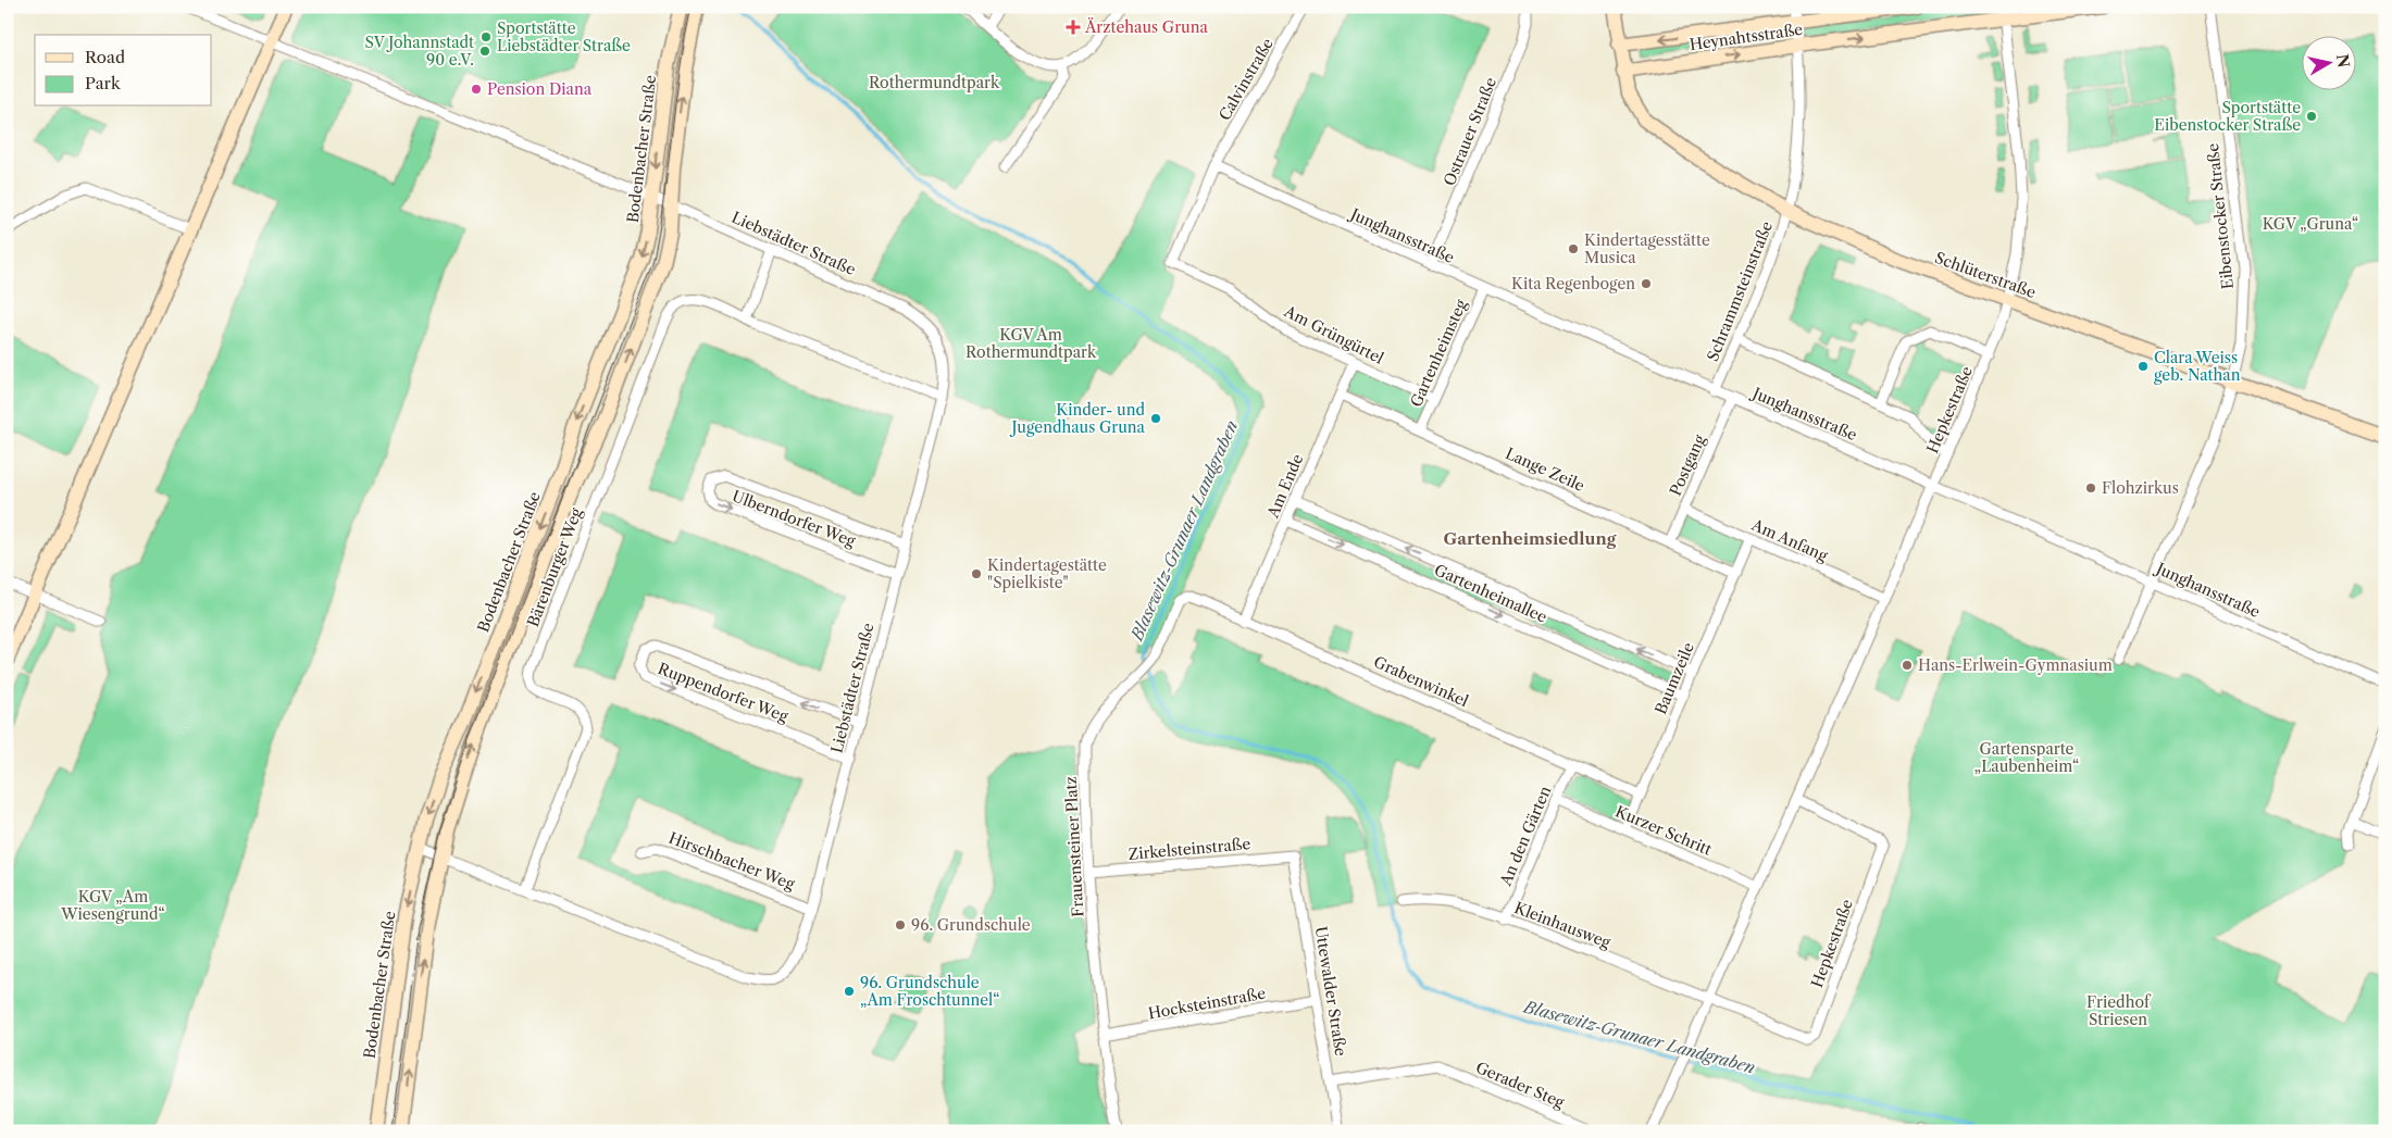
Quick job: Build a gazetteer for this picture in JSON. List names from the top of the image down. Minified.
{"streets":{"street":["Heynahtsstraße","Calvinstraße","Ostrauer Straße","Bodenbacher Straße","Eibenstocker Straße","Junghansstraße","Liebstädter Straße","Schlüterstraße","Schrammsteinstraße","Am Grüngürtel","Gartenheimsteg","Hepkestraße","Postgang","Lange Zeile","Am Ende","Ulberndorfer Weg","Am Anfang","Bärenburger Weg","Gartenheimallee","Baumzeile","Grabenwinkel","Ruppendorfer Weg","Kurzer Schritt","An den Gärten","Frauensteiner Platz","Zirkelsteinstraße","Hirschbacher Weg","Kleinhausweg","Uttewalder Straße","Hocksteinstraße","Gerader Steg"]},"crossings":[["Heynahtsstraße","Schlüterstraße"],["Heynahtsstraße","Schrammsteinstraße"],["Heynahtsstraße","Hepkestraße"],["Calvinstraße","Junghansstraße"],["Calvinstraße","Am Grüngürtel"],["Ostrauer Straße","Junghansstraße"],["Bodenbacher Straße","Liebstädter Straße"],["Eibenstocker Straße","Junghansstraße"],["Eibenstocker Straße","Schlüterstraße"],["Junghansstraße","Schrammsteinstraße"],["Junghansstraße","Am Grüngürtel"],["Junghansstraße","Gartenheimsteg"],["Junghansstraße","Hepkestraße"],["Junghansstraße","Postgang"],["Liebstädter Straße","Ulberndorfer Weg"],["Liebstädter Straße","Bärenburger Weg"],["Liebstädter Straße","Ruppendorfer Weg"],["Liebstädter Straße","Hirschbacher Weg"],["Schlüterstraße","Schrammsteinstraße"],["Schlüterstraße","Hepkestraße"],["Am Grüngürtel","Gartenheimsteg"],["Am Grüngürtel","Am Ende"],["Gartenheimsteg","Lange Zeile"],["Hepkestraße","Am Anfang"],["Hepkestraße","Kurzer Schritt"],["Hepkestraße","Kleinhausweg"],["Postgang","Lange Zeile"],["Postgang","Am Anfang"],["Lange Zeile","Am Ende"],["Lange Zeile","Baumzeile"],["Am Ende","Gartenheimallee"],["Am Ende","Grabenwinkel"],["Am Anfang","Baumzeile"],["Gartenheimallee","Baumzeile"],["Baumzeile","Grabenwinkel"],["Baumzeile","Kurzer Schritt"],["Grabenwinkel","An den Gärten"],["Grabenwinkel","Frauensteiner Platz"],["Kurzer Schritt","An den Gärten"],["An den Gärten","Kleinhausweg"],["Frauensteiner Platz","Zirkelsteinstraße"],["Frauensteiner Platz","Hocksteinstraße"],["Zirkelsteinstraße","Uttewalder Straße"],["Uttewalder Straße","Hocksteinstraße"],["Uttewalder Straße","Gerader Steg"]],"districts":["Gartenheimsiedlung"],"water":["Blasewitz‐Grunaer Landgraben"],"parks":["Rothermundtpark","KGV „Gruna“","KGV Am Rothermundtpark","Gartensparte „Laubenheim“","KGV „Am Wiesengrund“","Friedhof Striesen"],"places":{"health":["Ärztehaus Gruna"],"other":["Sportstätte Liebstädter Straße","SV Johannstadt 90 e.V.","Pension Diana","Sportstätte Eibenstocker Straße","Kindertagesstätte Musica","Kita Regenbogen","Clara Weiss geb. Nathan","Kinder- und Jugendhaus Gruna","Flohzirkus","Kindertagestätte \"Spielkiste\"","Hans-Erlwein-Gymnasium","96. Grundschule","96. Grundschule „Am Froschtunnel“"]},"legend":["Road","Park"],"north":"right"}
